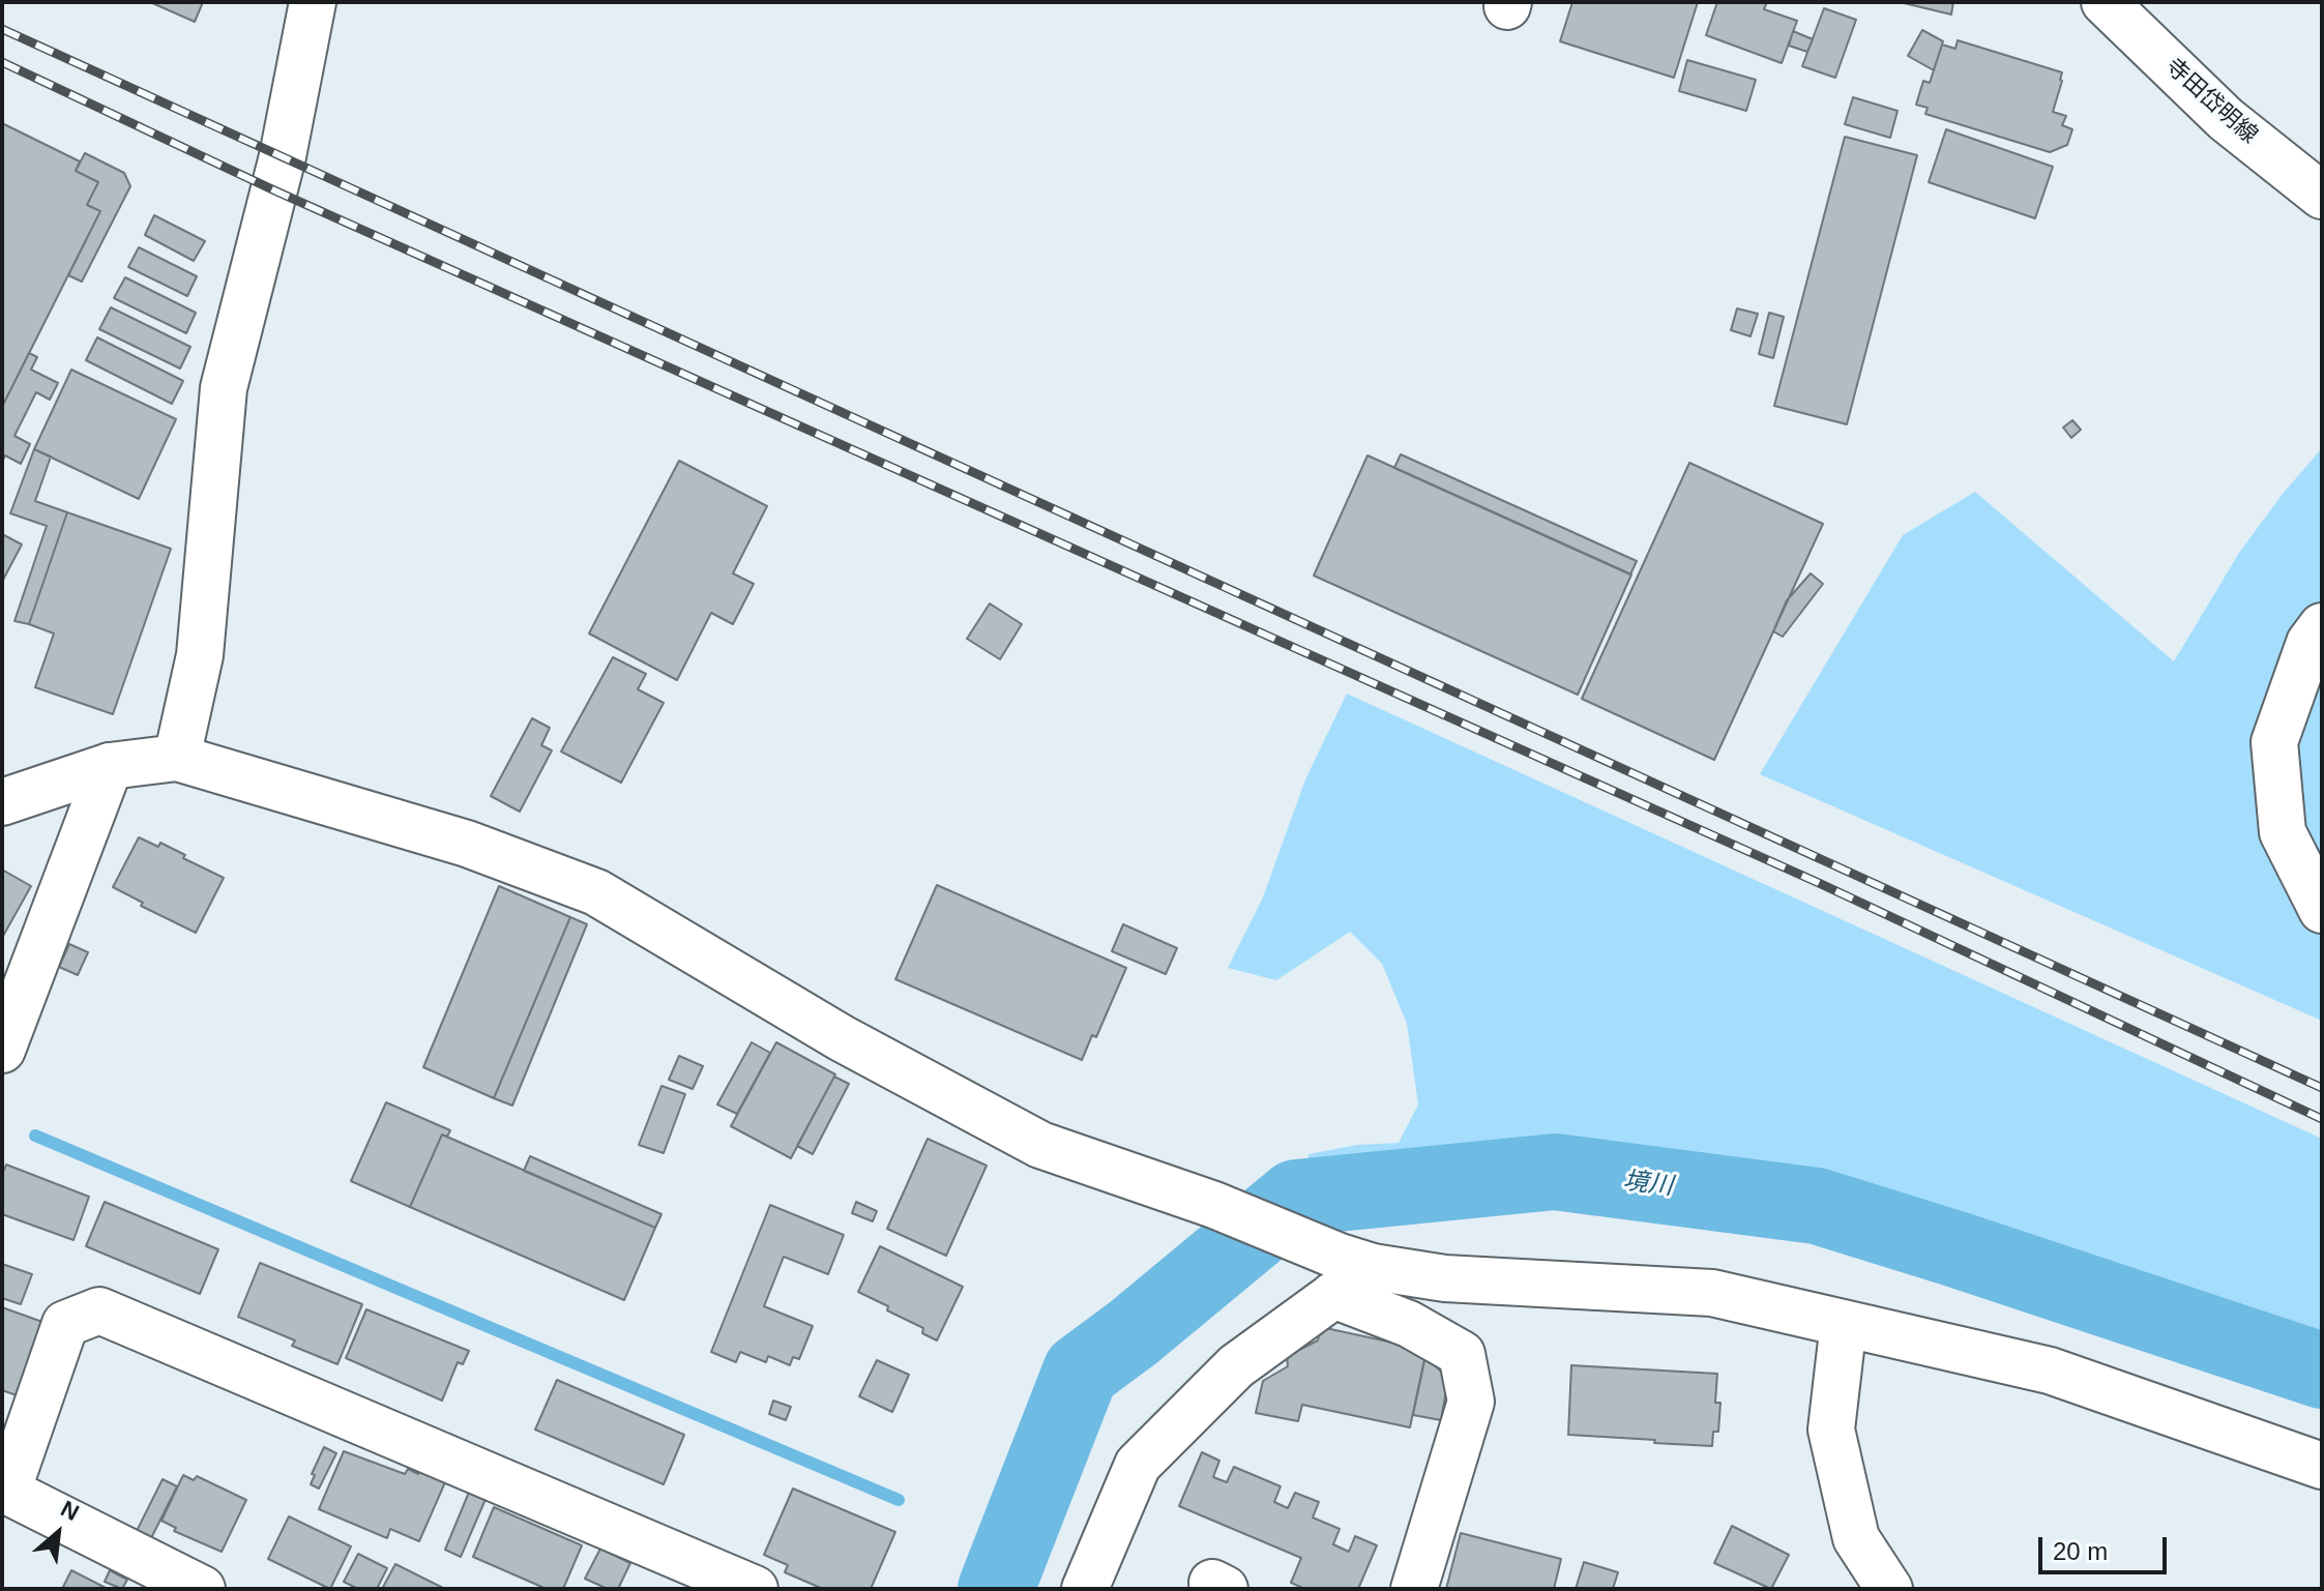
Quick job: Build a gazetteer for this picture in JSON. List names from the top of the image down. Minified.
{"streets":{"street":["寺田岱明線"]},"water":["境川"],"scale_bar":"20 m","north":"top right"}
